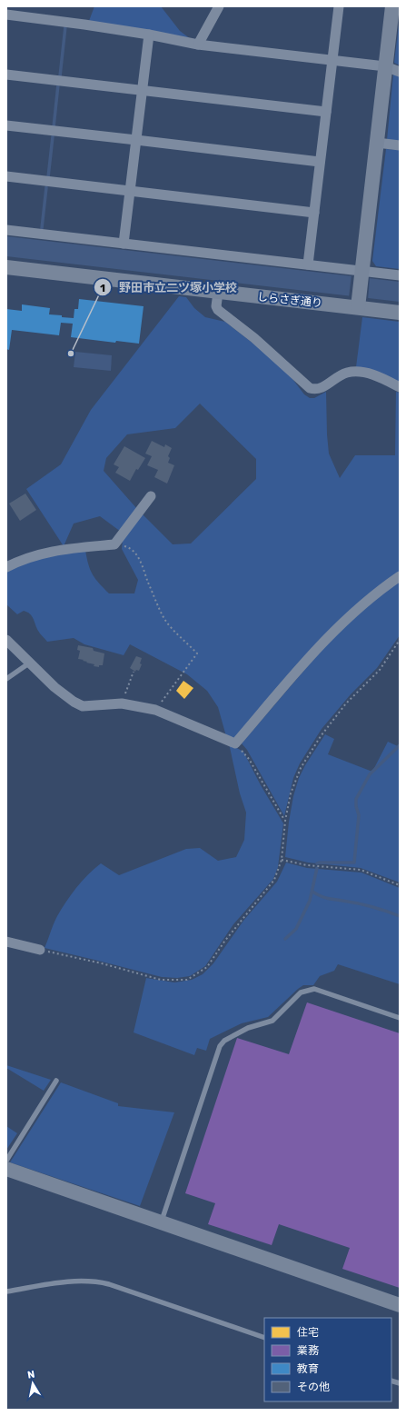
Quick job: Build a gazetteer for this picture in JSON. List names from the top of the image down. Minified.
{"streets":{"street":["しらさぎ通り"]},"places":["野田市立二ツ塚小学校"],"legend":["住宅","業務","教育","その他"],"north":"top"}
